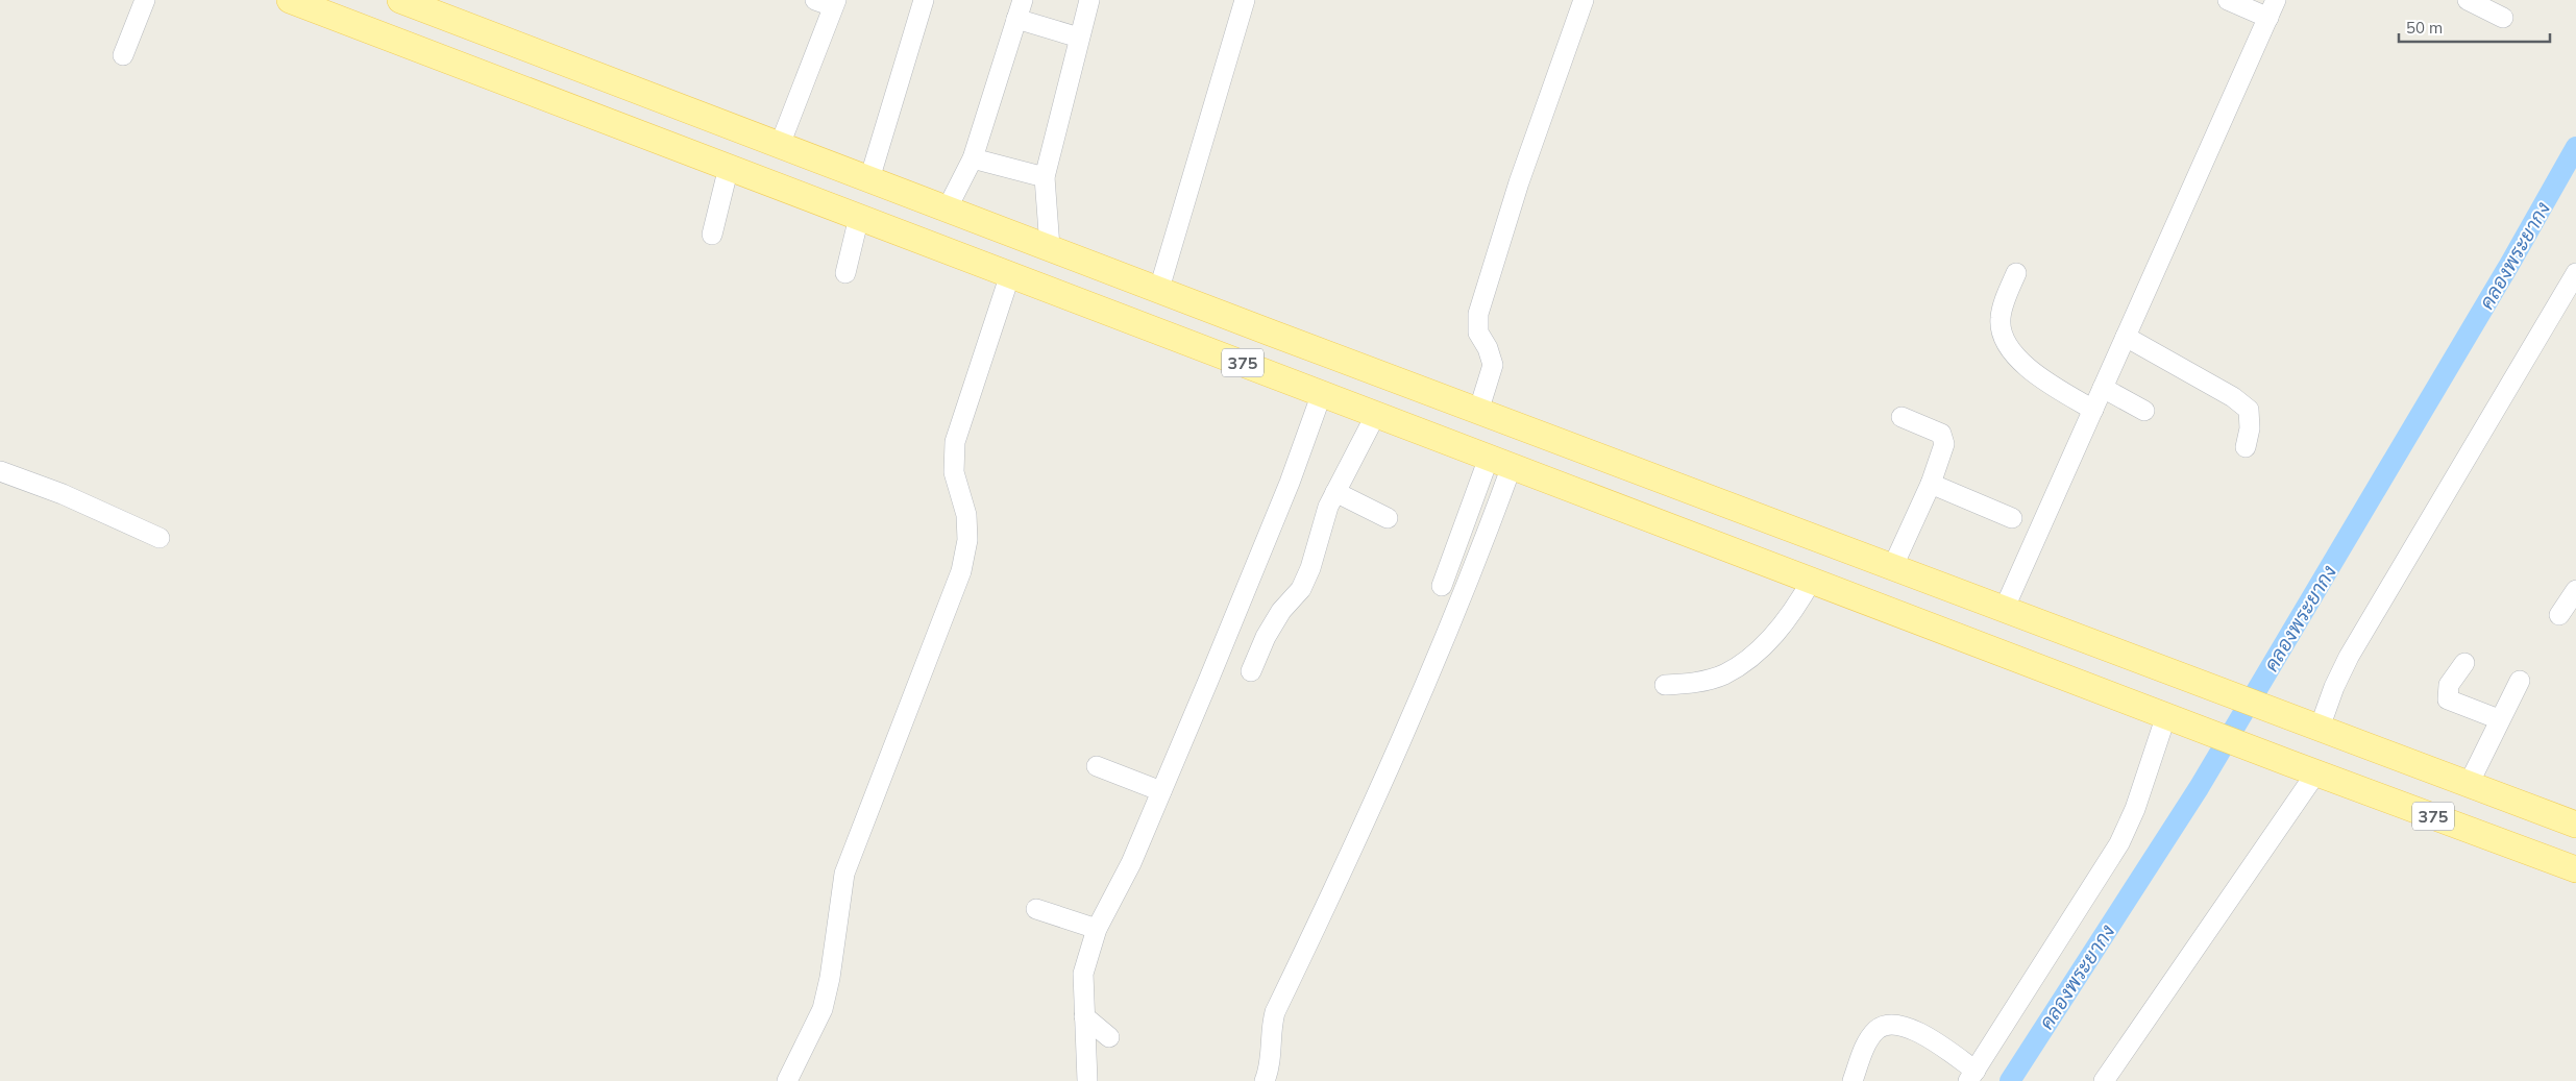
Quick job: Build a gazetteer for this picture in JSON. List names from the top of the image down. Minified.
{"streets":{"main road":["375"]},"water":["คลองพระยากง"],"scale_bar":"50 m"}
